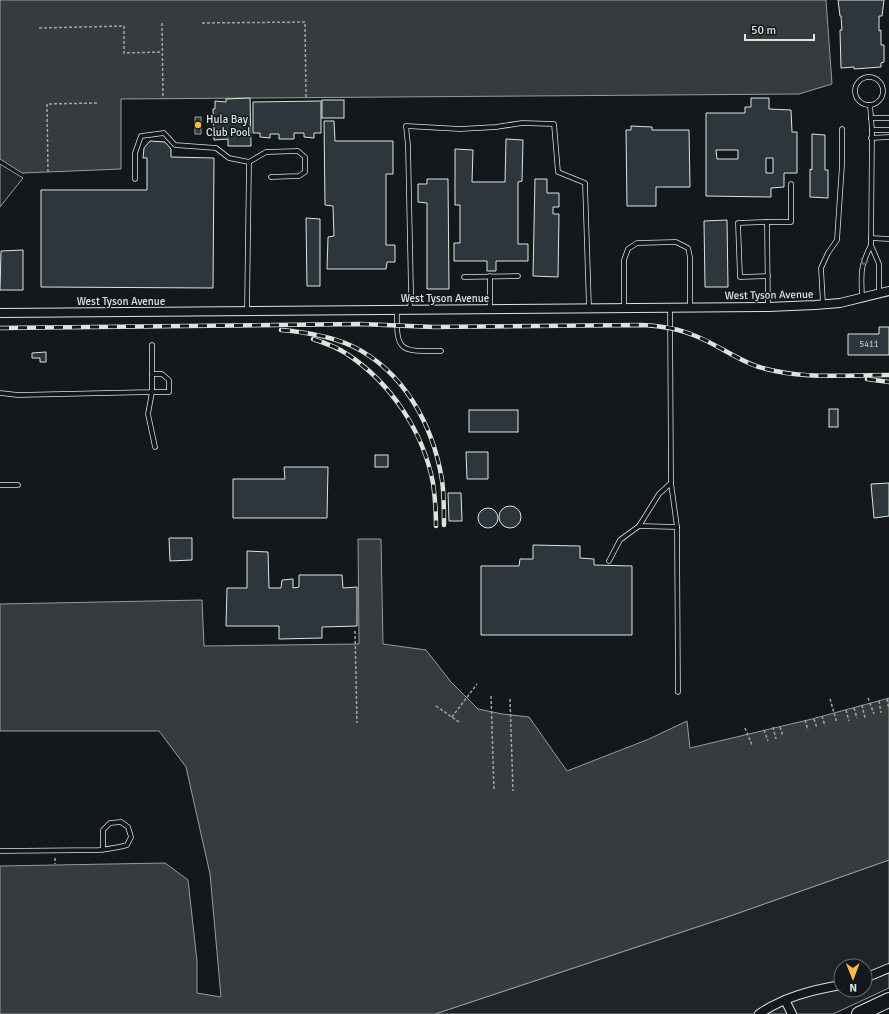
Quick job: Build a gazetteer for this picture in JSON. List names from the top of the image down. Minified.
{"streets":{"street":["West Tyson Avenue"]},"places":["Hula Bay Club Pool"],"house_numbers":["5411"],"scale_bar":"50 m","north":"bottom"}
